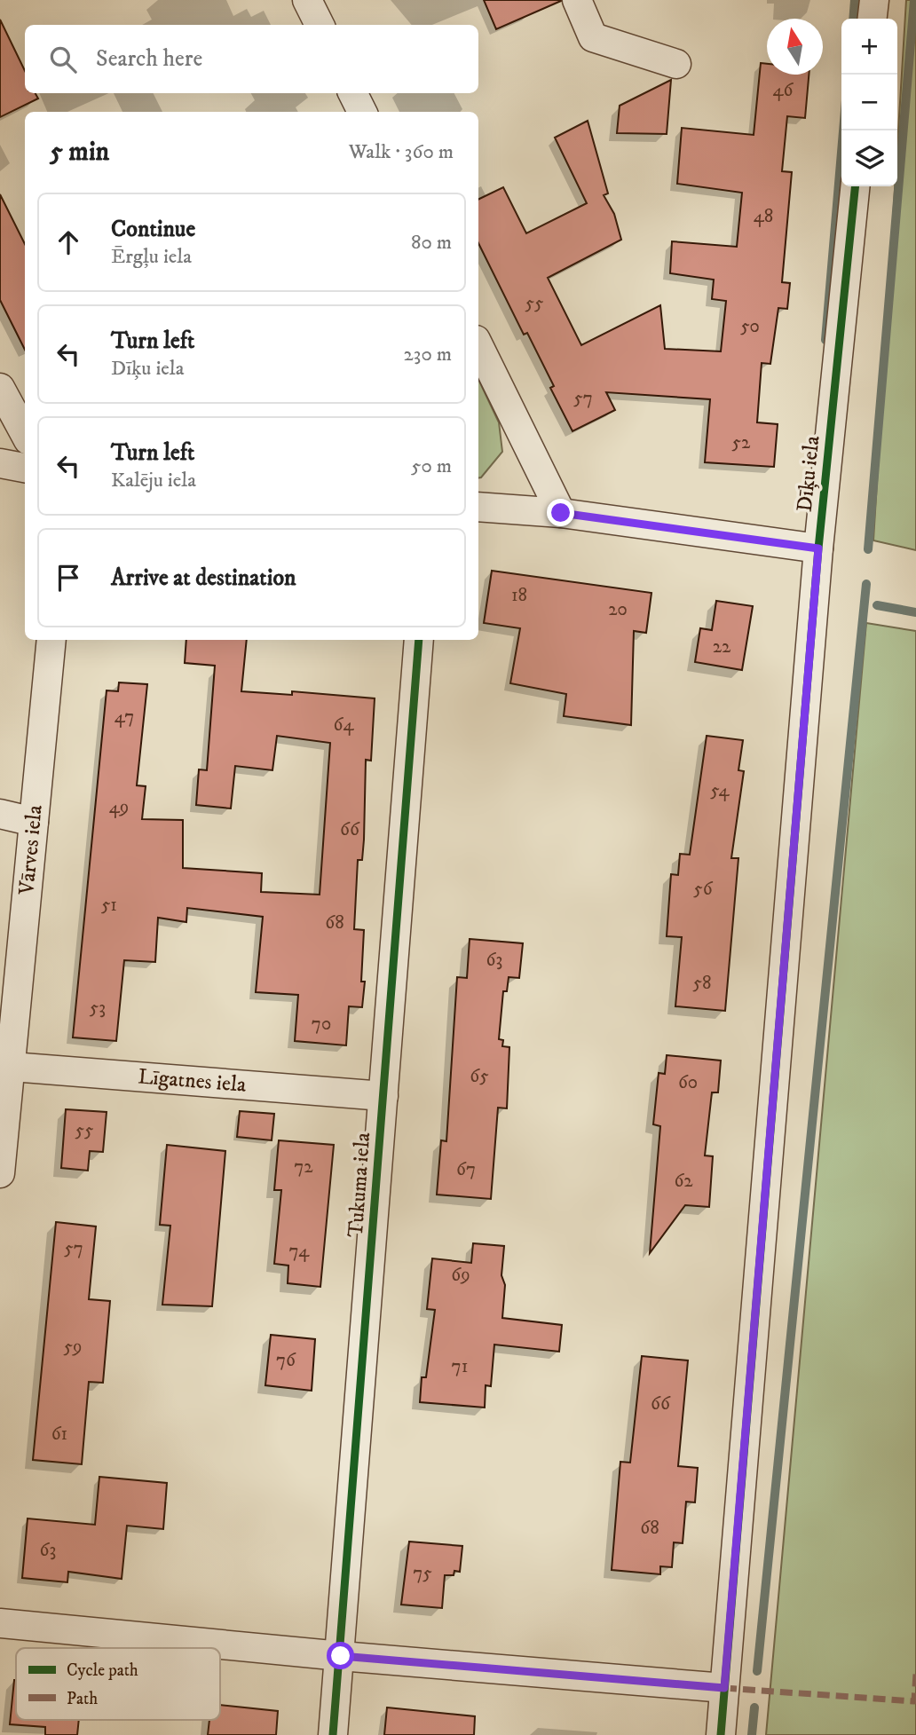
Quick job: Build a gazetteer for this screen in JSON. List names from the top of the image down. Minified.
{"streets":{"street":["Dīķu iela","Vārves iela","Līgatnes iela","Tukuma iela"]},"crossings":[["Vārves iela","Līgatnes iela"],["Līgatnes iela","Tukuma iela"]],"house_numbers":["46","48","55","50","57","52","18","20","22","47","64","54","49","66","56","51","68","63","58","53","70","65","60","55","72","67","62","57","74","69","59","76","71","66","61","68","63","75"],"legend":["Cycle path","Path"],"north":"top","page":{"map_buttons":["+","−"],"search":"Search here","heading":["5 min","Walk · 360 m"],"list":[["Continue","Ērgļu iela","80 m"],["Turn left","Dīķu iela","230 m"],["Turn left","Kalēju iela","50 m"],"Arrive at destination"]}}
